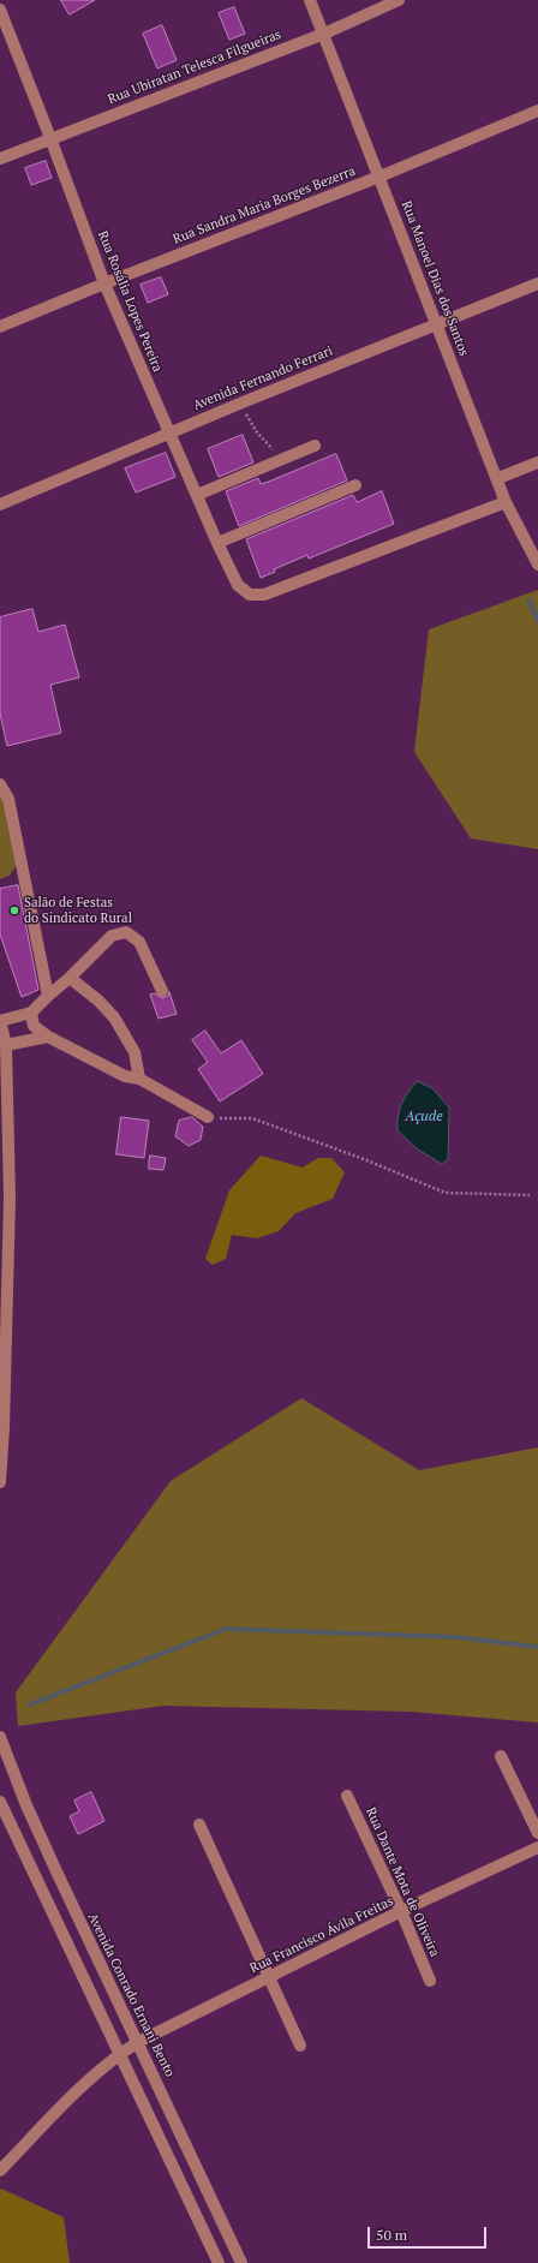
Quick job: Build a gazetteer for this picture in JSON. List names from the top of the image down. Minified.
{"streets":{"street":["Rua Ubiratan Telesca Filgueiras","Rua Sandra Maria Borges Bezerra","Rua Manoel Dias dos Santos","Rua Rosália Lopes Pereira","Avenida Fernando Ferrari","Rua Dante Mota de Oliveira","Rua Francisco Ávila Freitas","Avenida Conrado Ernani Bento"]},"crossings":[["Rua Ubiratan Telesca Filgueiras","Rua Manoel Dias dos Santos"],["Rua Ubiratan Telesca Filgueiras","Rua Rosália Lopes Pereira"],["Rua Sandra Maria Borges Bezerra","Rua Manoel Dias dos Santos"],["Rua Sandra Maria Borges Bezerra","Rua Rosália Lopes Pereira"],["Rua Manoel Dias dos Santos","Rua Rosália Lopes Pereira"],["Rua Manoel Dias dos Santos","Avenida Fernando Ferrari"],["Rua Rosália Lopes Pereira","Avenida Fernando Ferrari"],["Rua Dante Mota de Oliveira","Rua Francisco Ávila Freitas"],["Rua Francisco Ávila Freitas","Avenida Conrado Ernani Bento"]],"water":["Açude"],"places":["Salão de Festas do Sindicato Rural"],"scale_bar":"50 m"}
